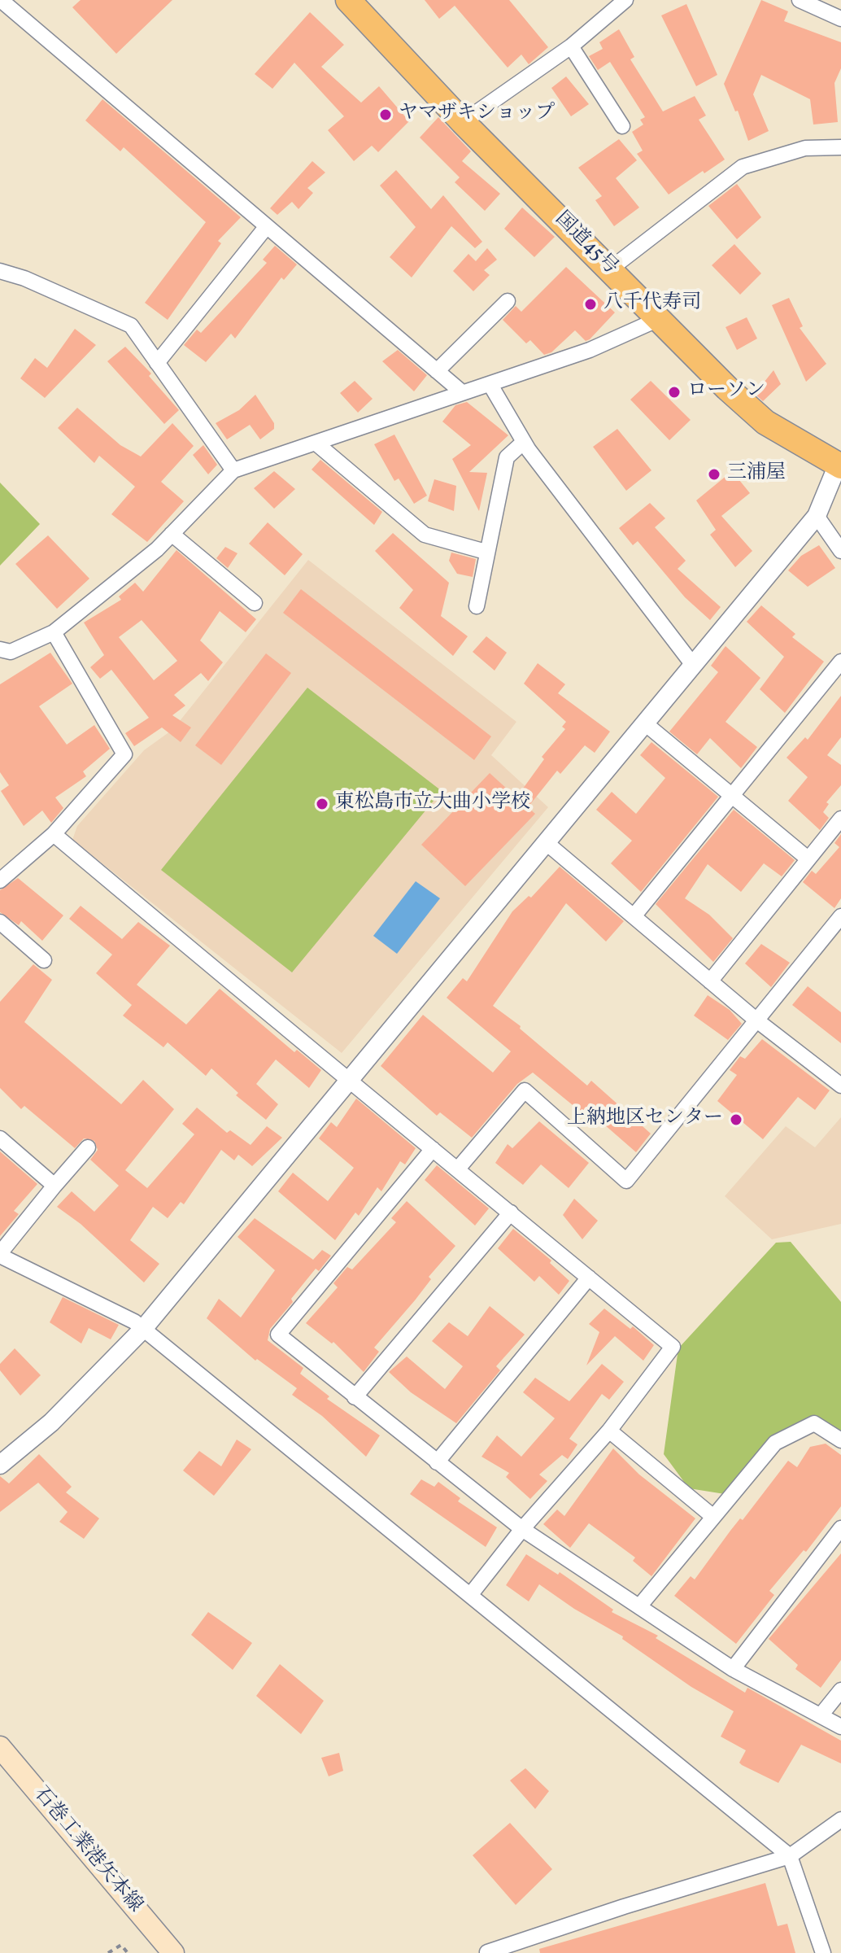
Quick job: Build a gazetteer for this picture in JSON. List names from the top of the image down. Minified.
{"streets":{"highway":["国道45号"],"main road":["石巻工業港矢本線"]},"places":["ヤマザキショップ","八千代寿司","ローソン","三浦屋","東松島市立大曲小学校","上納地区センター"]}
